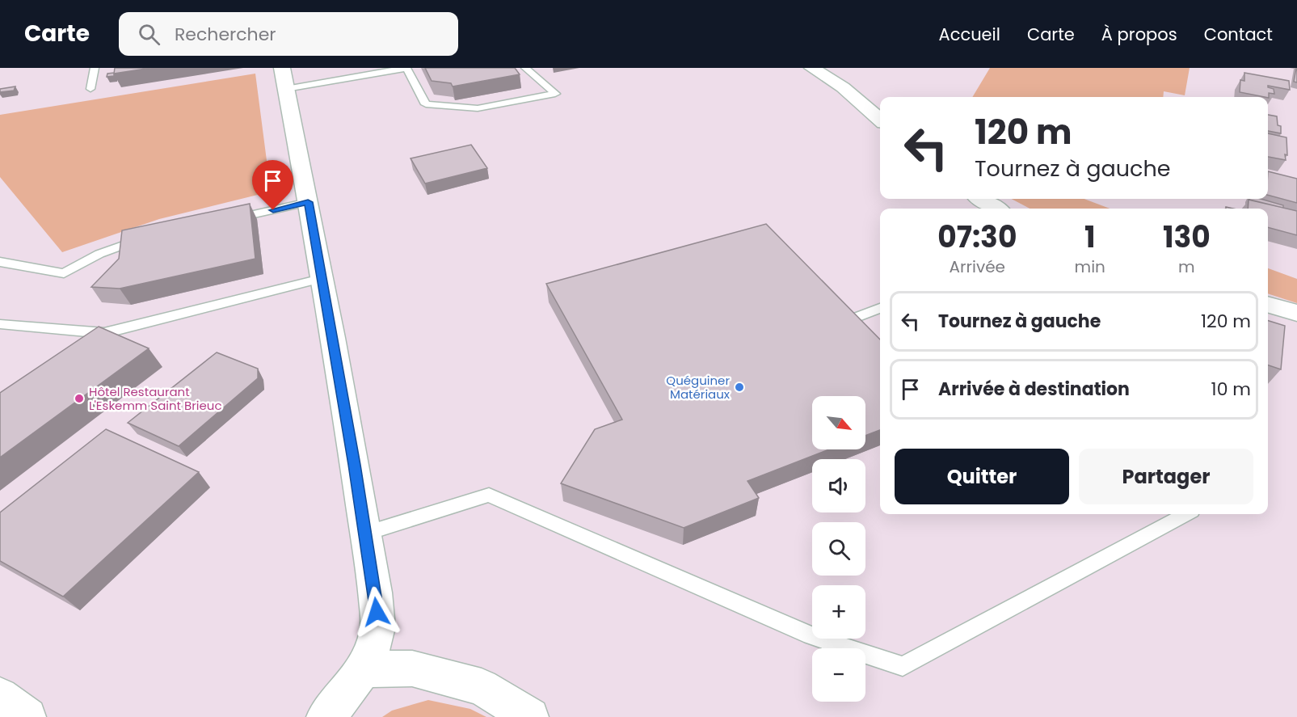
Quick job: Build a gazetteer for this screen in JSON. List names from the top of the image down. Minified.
{"places":["Quéguiner Matériaux","Hôtel Restaurant L'Eskemm Saint Brieuc"],"north":"bottom right","page":{"header":"Carte","search":"Rechercher","nav":["Accueil","Carte","À propos","Contact"],"turn":["120 m","Tournez à gauche"],"eta":["07:30","Arrivée","1","min","130","m"],"list":[{"name":"Tournez à gauche","value":"120 m"},{"name":"Arrivée à destination","value":"10 m"}],"map_buttons":["+","−"],"buttons":["Quitter","Partager"]}}
